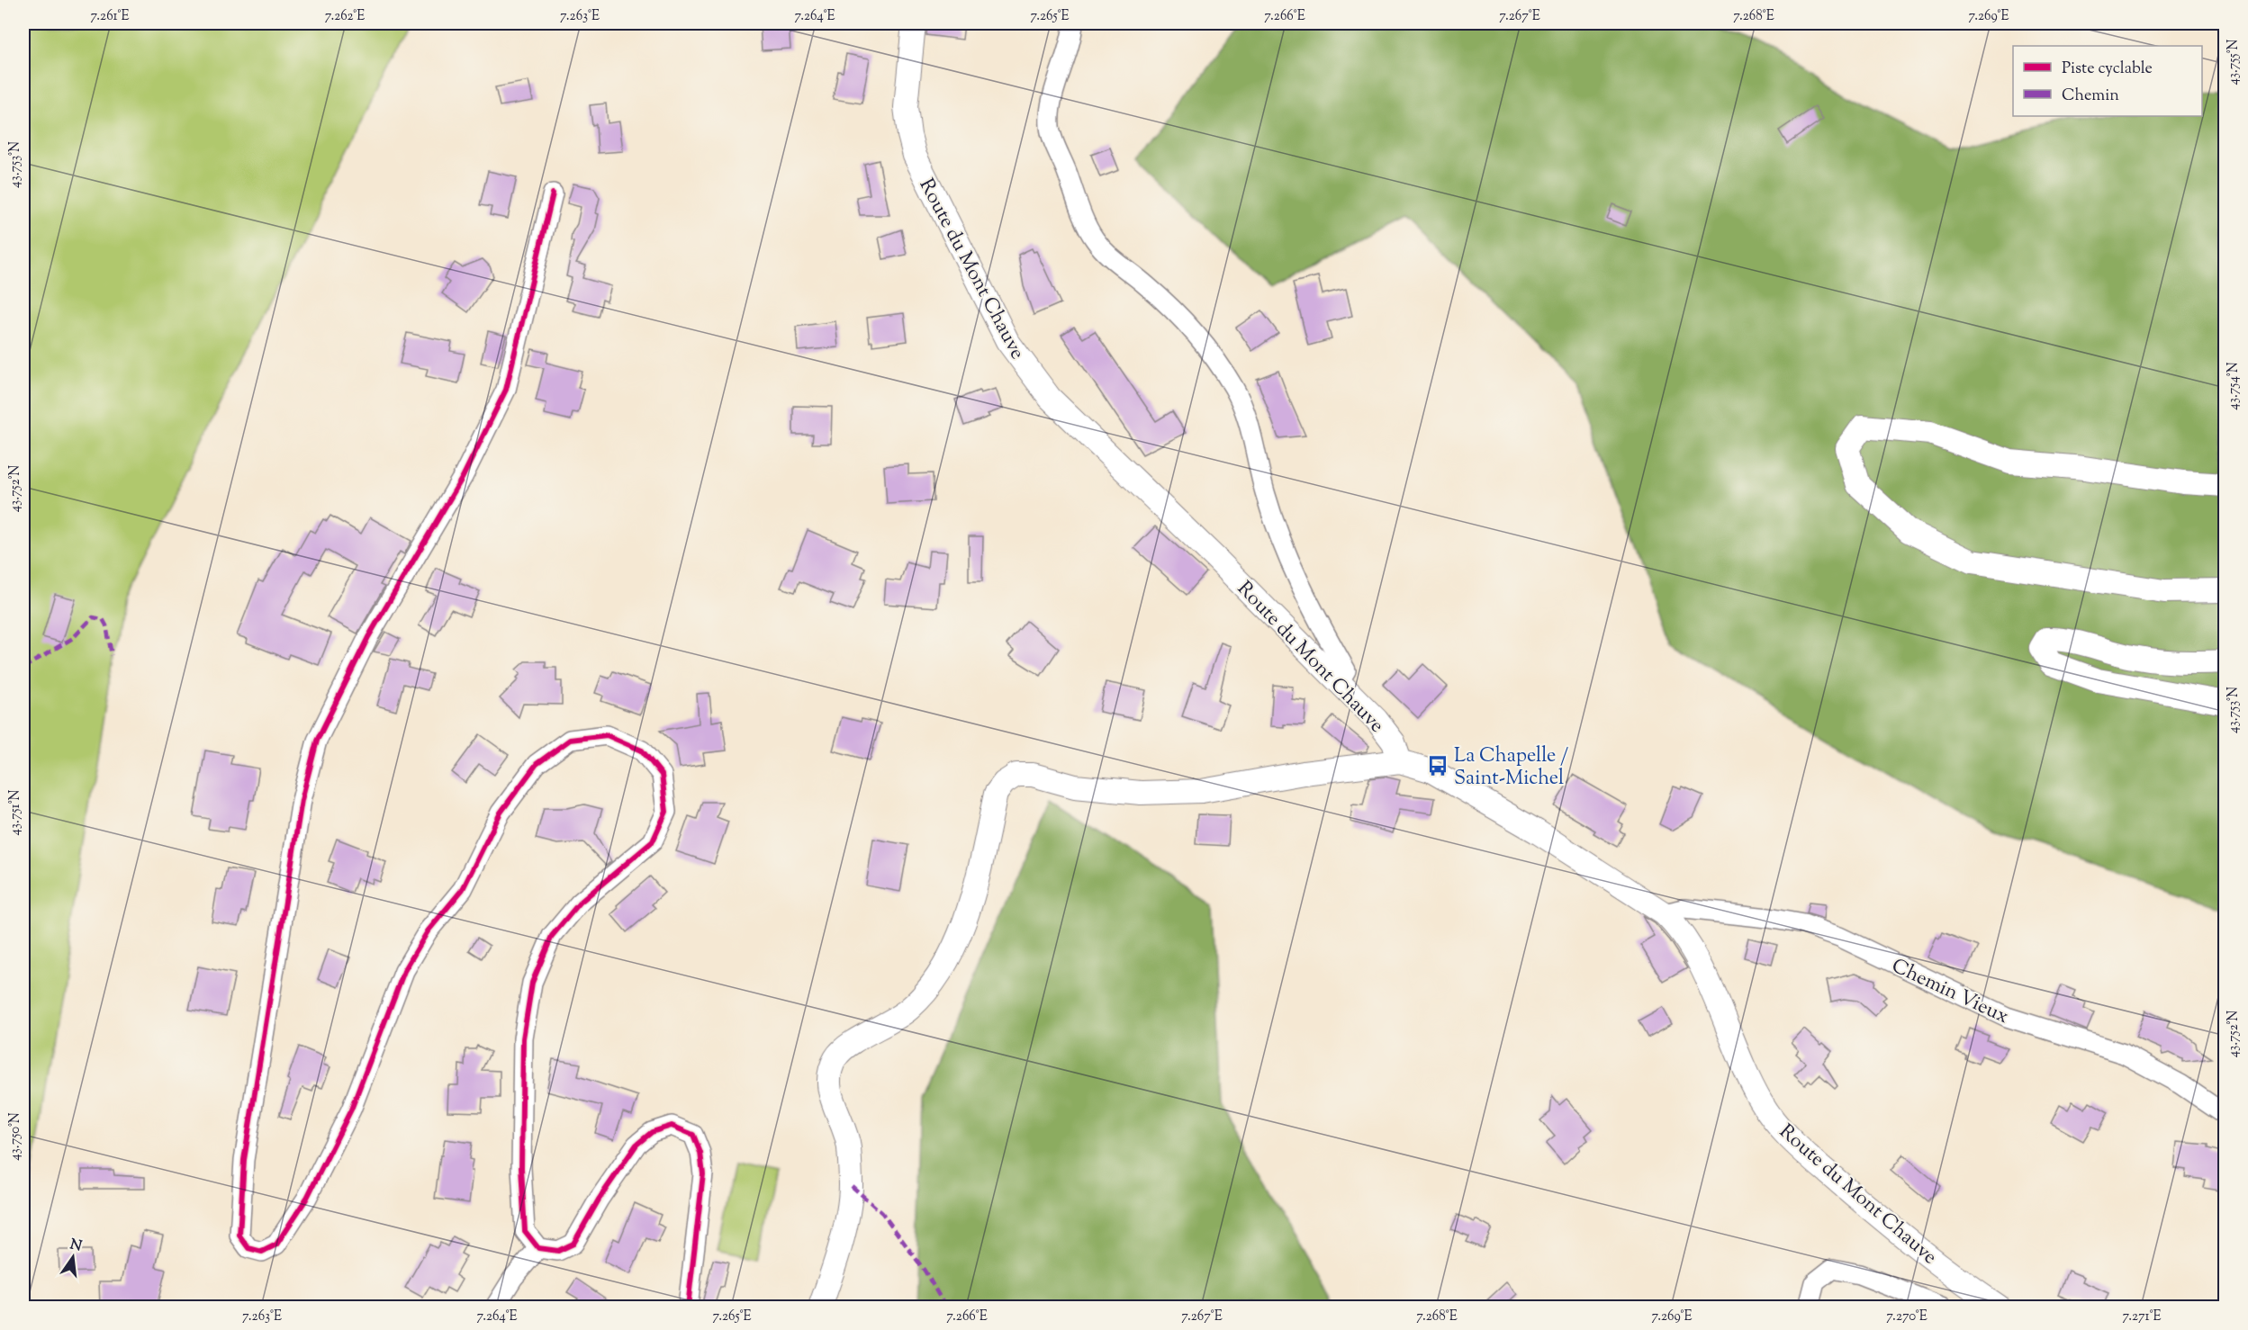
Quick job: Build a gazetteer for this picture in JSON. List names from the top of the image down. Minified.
{"streets":{"street":["Route du Mont Chauve","Chemin Vieux"]},"crossings":[["Route du Mont Chauve","Chemin Vieux"]],"places":{"bus stop":["La Chapelle / Saint-Michel"]},"legend":["Piste cyclable","Chemin"],"north":"top","coordinates":["7.261°E","7.262°E","7.263°E","7.264°E","7.265°E","7.266°E","7.267°E","7.268°E","7.269°E","43.755°N","43.753°N","43.754°N","43.752°N","43.751°N","43.750°N","7.270°E","7.271°E"]}
